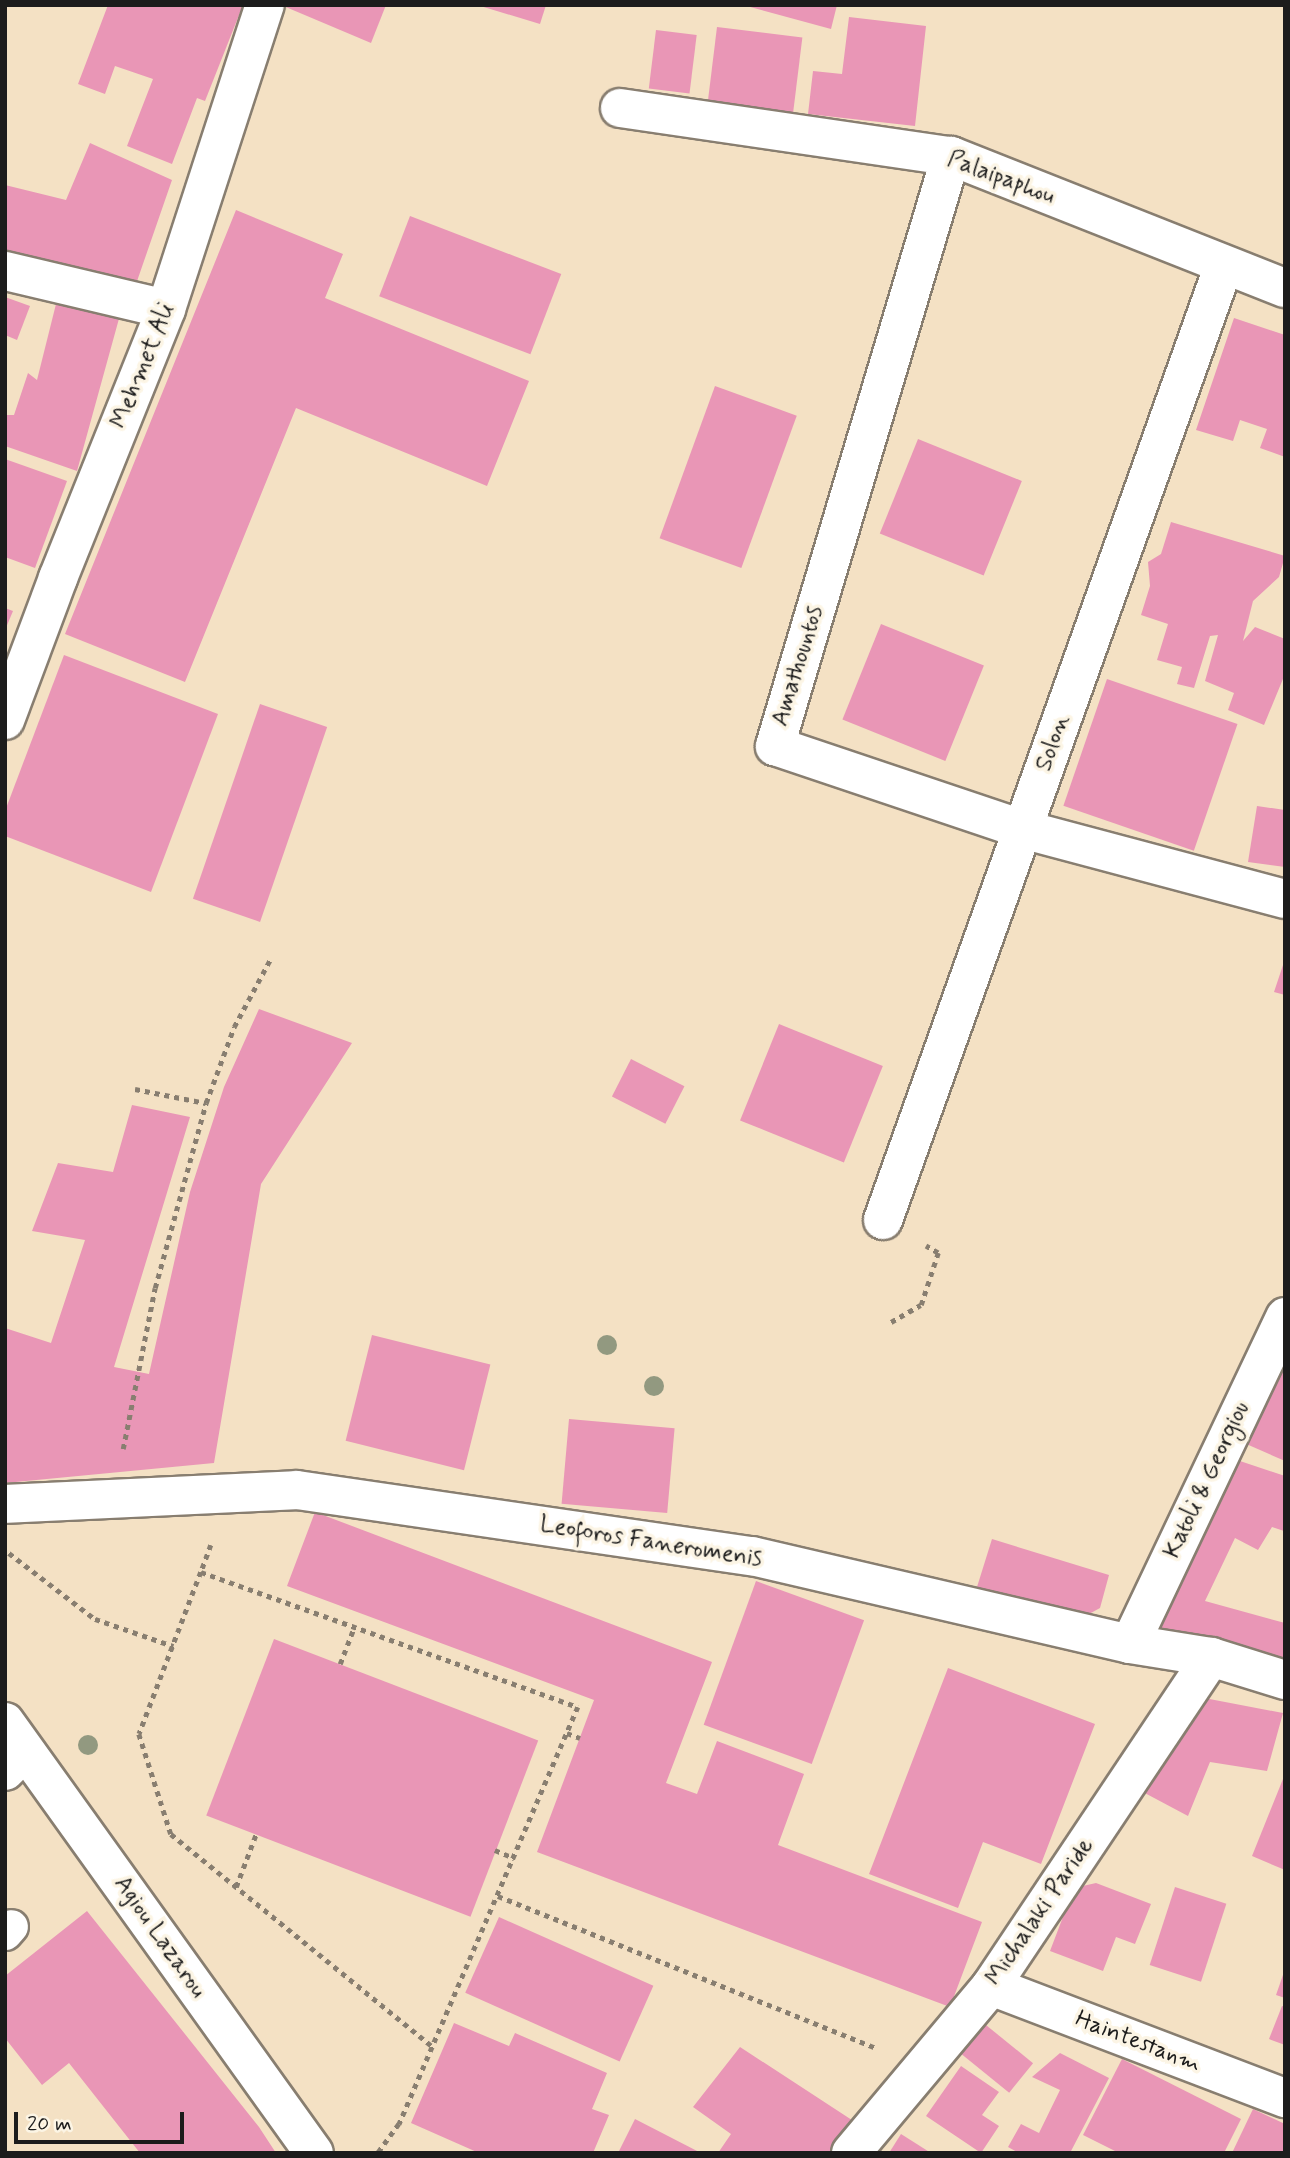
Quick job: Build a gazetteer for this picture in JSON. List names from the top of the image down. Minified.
{"streets":{"street":["Palaipaphou","Mehmet Ali","Amathountos","Solon","Katoli & Georgiou","Leoforos Faneromenis","Michalaki Paride","Agiou Lazarou","Haintestanm"]},"crossings":[["Palaipaphou","Amathountos"],["Palaipaphou","Solon"],["Amathountos","Solon"],["Katoli & Georgiou","Leoforos Faneromenis"],["Leoforos Faneromenis","Michalaki Paride"],["Michalaki Paride","Haintestanm"]],"scale_bar":"20 m"}
